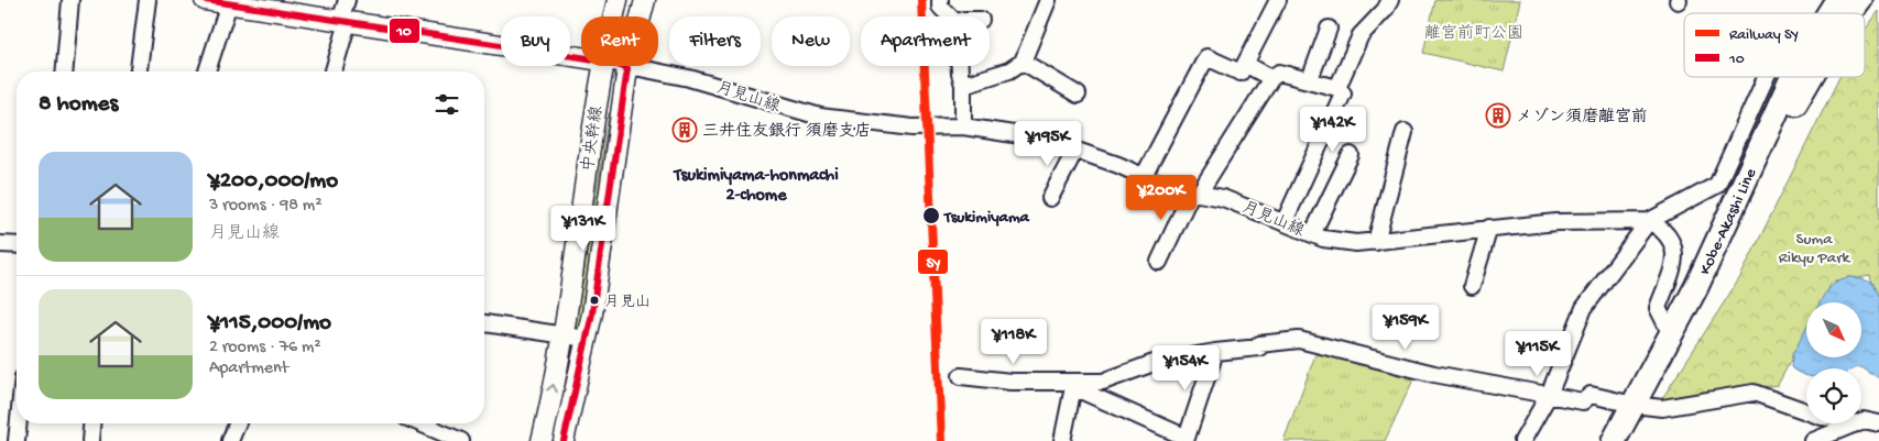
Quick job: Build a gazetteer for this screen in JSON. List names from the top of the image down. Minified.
{"streets":{"main road":["Kobe-Akashi Line"],"street":["月見山線","中央幹線"]},"crossings":[["月見山線","中央幹線"]],"districts":["Tsukimiyama-honmachi 2-chome"],"parks":["離宮前町公園","Suma Rikyu Park"],"places":{"building":["メゾン須磨離宮前","三井住友銀行 須磨支店"],"other":["Tsukimiyama","月見山"]},"lines":["rail line SY","transit line 10"],"legend":["Railway SY","10"],"north":"bottom right","page":{"chip":["Buy","Rent","Filters","New","Apartment"],"heading":"8 homes","price":["¥142K","¥195K","¥200K","¥131K","¥159K","¥118K","¥115K","¥154K"],"list":[{"name":"¥200,000/mo","note":"3 rooms · 98 m² · 月見山線"},{"name":"¥115,000/mo","note":"2 rooms · 76 m² · Apartment"}]}}
